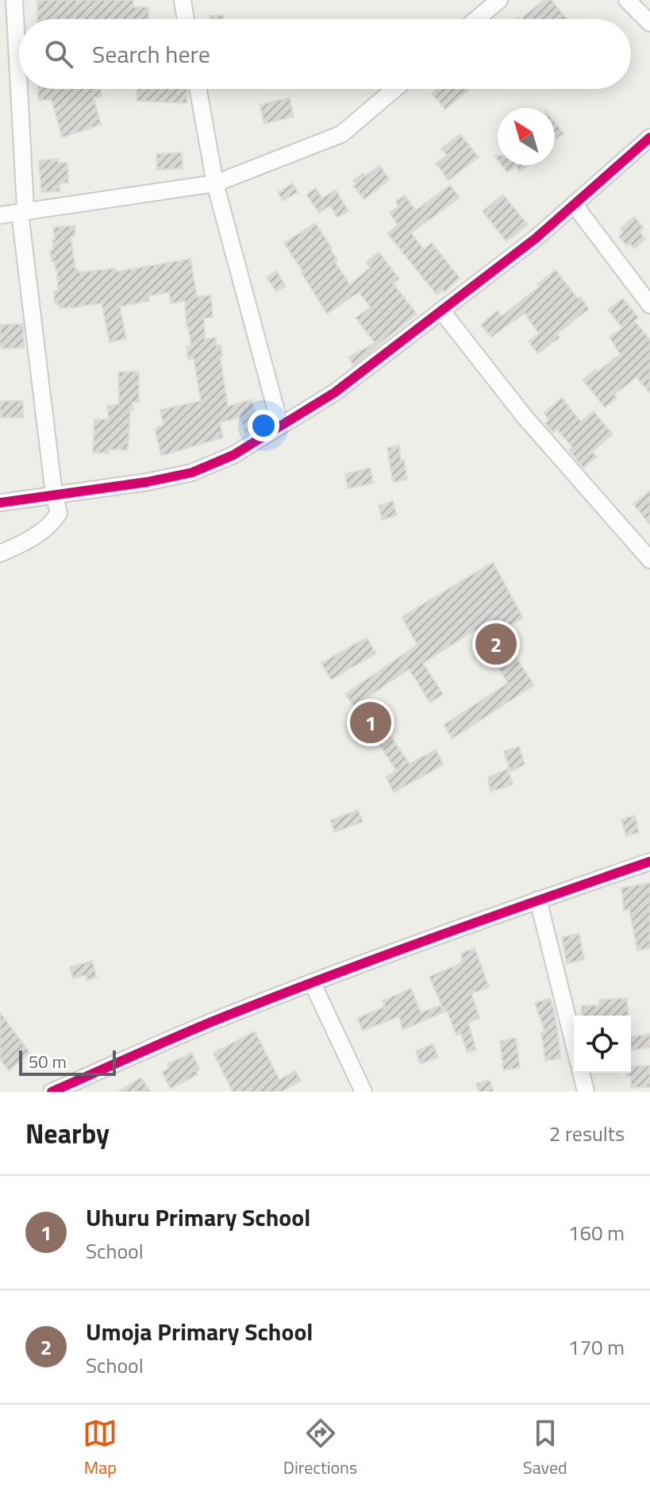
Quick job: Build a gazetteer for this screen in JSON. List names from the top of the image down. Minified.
{"scale_bar":"50 m","north":"top left","page":{"search":"Search here","pins":["2","1"],"scale":"50 m","heading":["Nearby","2 results"],"list":[{"mark":"1","name":"Uhuru Primary School","note":"School","value":"160 m"},{"mark":"2","name":"Umoja Primary School","note":"School","value":"170 m"}],"nav":["Map","Directions","Saved"]}}
